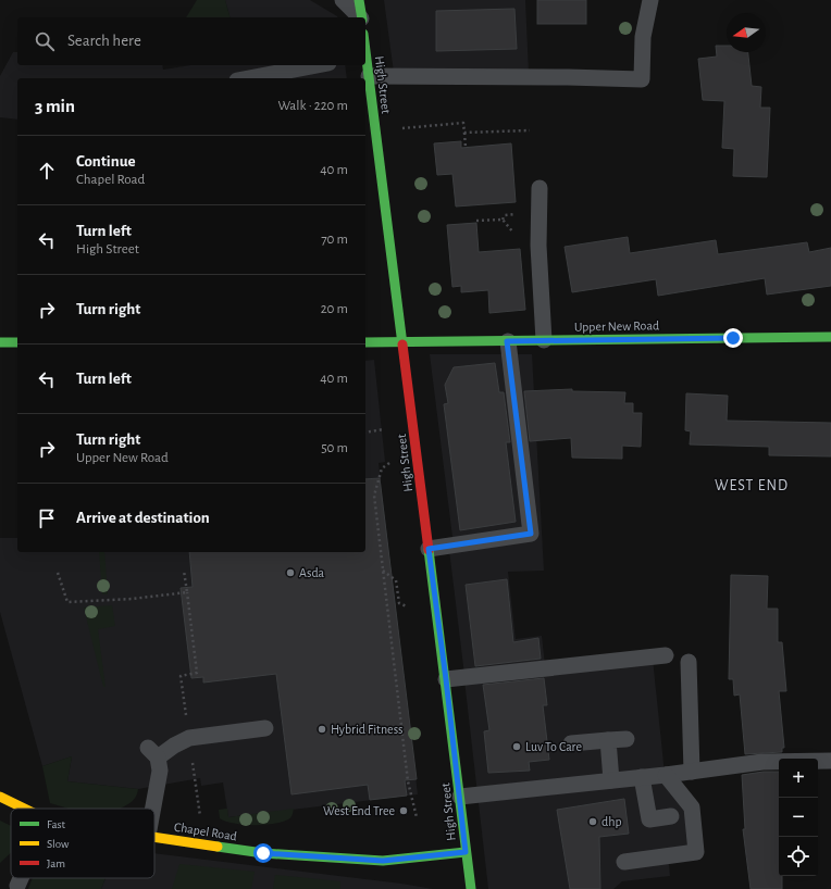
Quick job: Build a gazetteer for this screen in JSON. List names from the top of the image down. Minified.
{"streets":{"street":["High Street","Upper New Road","Chapel Road"]},"crossings":[["High Street","Upper New Road"],["High Street","Chapel Road"]],"districts":["WEST END"],"places":["Asda","Hybrid Fitness","Luv To Care","West End Tree","dhp"],"legend":["Fast","Slow","Jam"],"north":"left","page":{"search":"Search here","heading":["3 min","Walk · 220 m"],"list":[["Continue","Chapel Road","40 m"],["Turn left","High Street","70 m"],["Turn right","20 m"],["Turn left","40 m"],["Turn right","Upper New Road","50 m"],"Arrive at destination"],"map_buttons":["+","−"]}}
